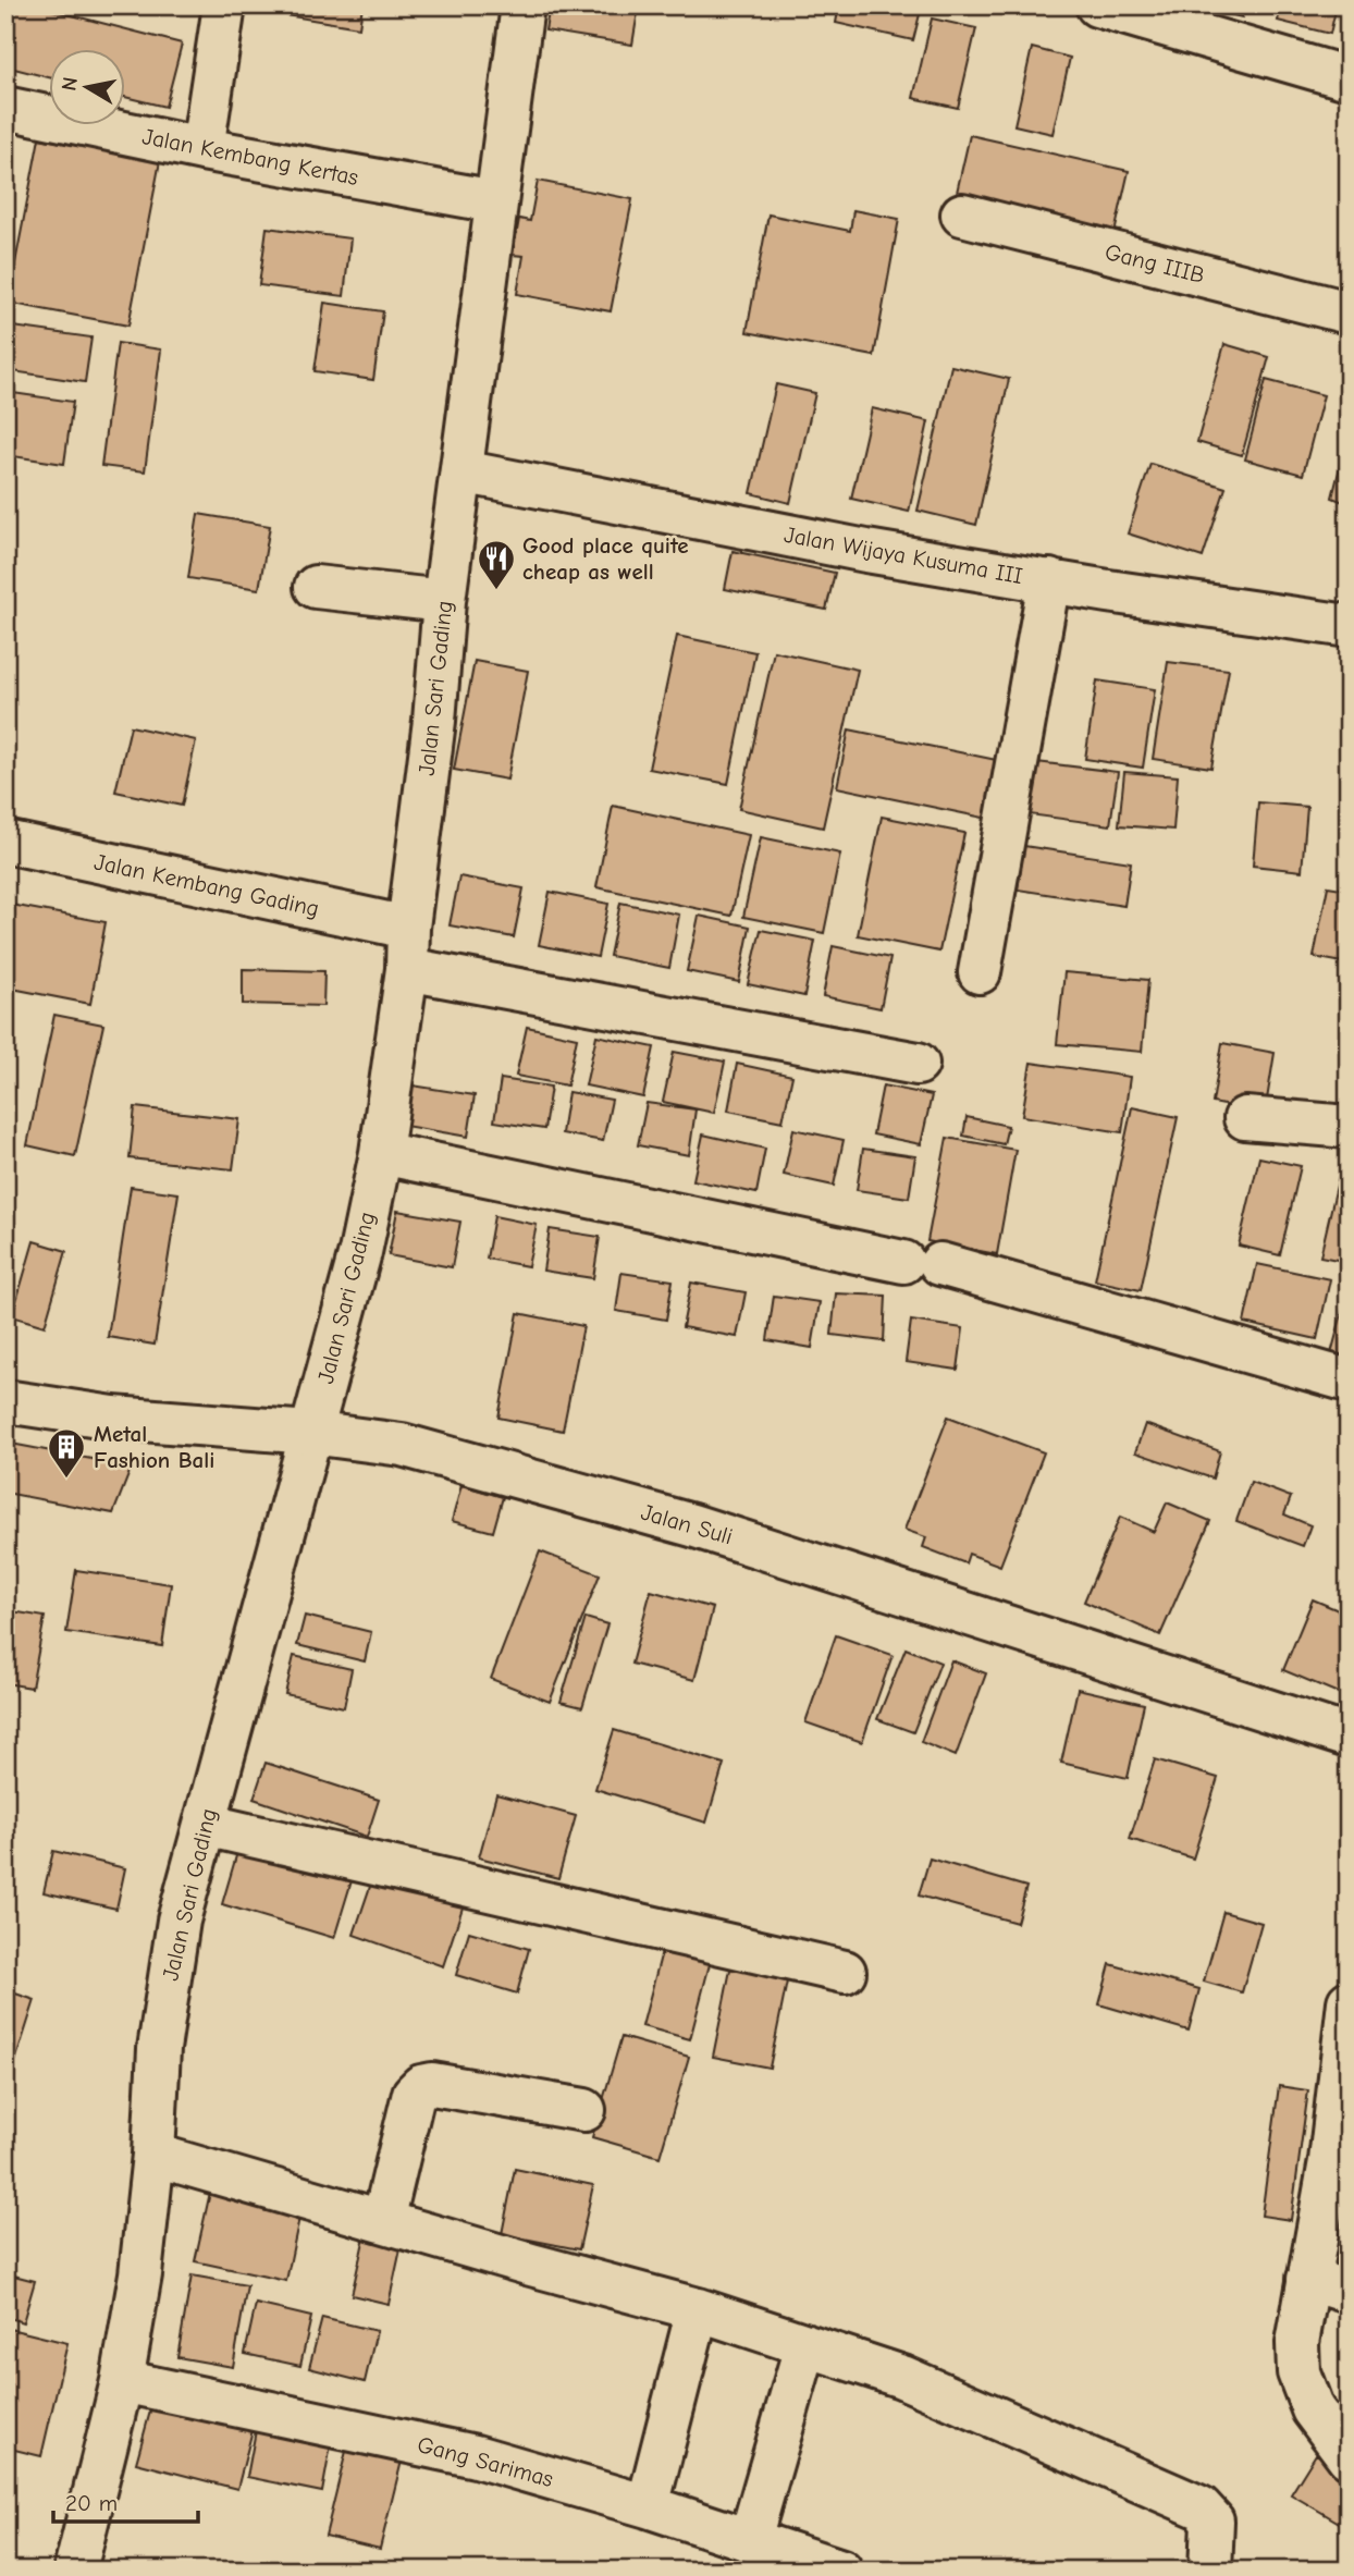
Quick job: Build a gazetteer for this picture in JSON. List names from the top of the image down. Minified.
{"streets":{"street":["Jalan Kembang Kertas","Gang IIIB","Jalan Wijaya Kusuma III","Jalan Sari Gading","Jalan Kembang Gading","Jalan Suli","Gang Sarimas"]},"crossings":[["Jalan Kembang Kertas","Jalan Sari Gading"],["Jalan Wijaya Kusuma III","Jalan Sari Gading"],["Jalan Sari Gading","Jalan Kembang Gading"],["Jalan Sari Gading","Jalan Suli"],["Jalan Sari Gading","Gang Sarimas"]],"places":{"restaurant":["Good place quite cheap as well"],"building":["Metal Fashion Bali"]},"scale_bar":"20 m","north":"left"}
